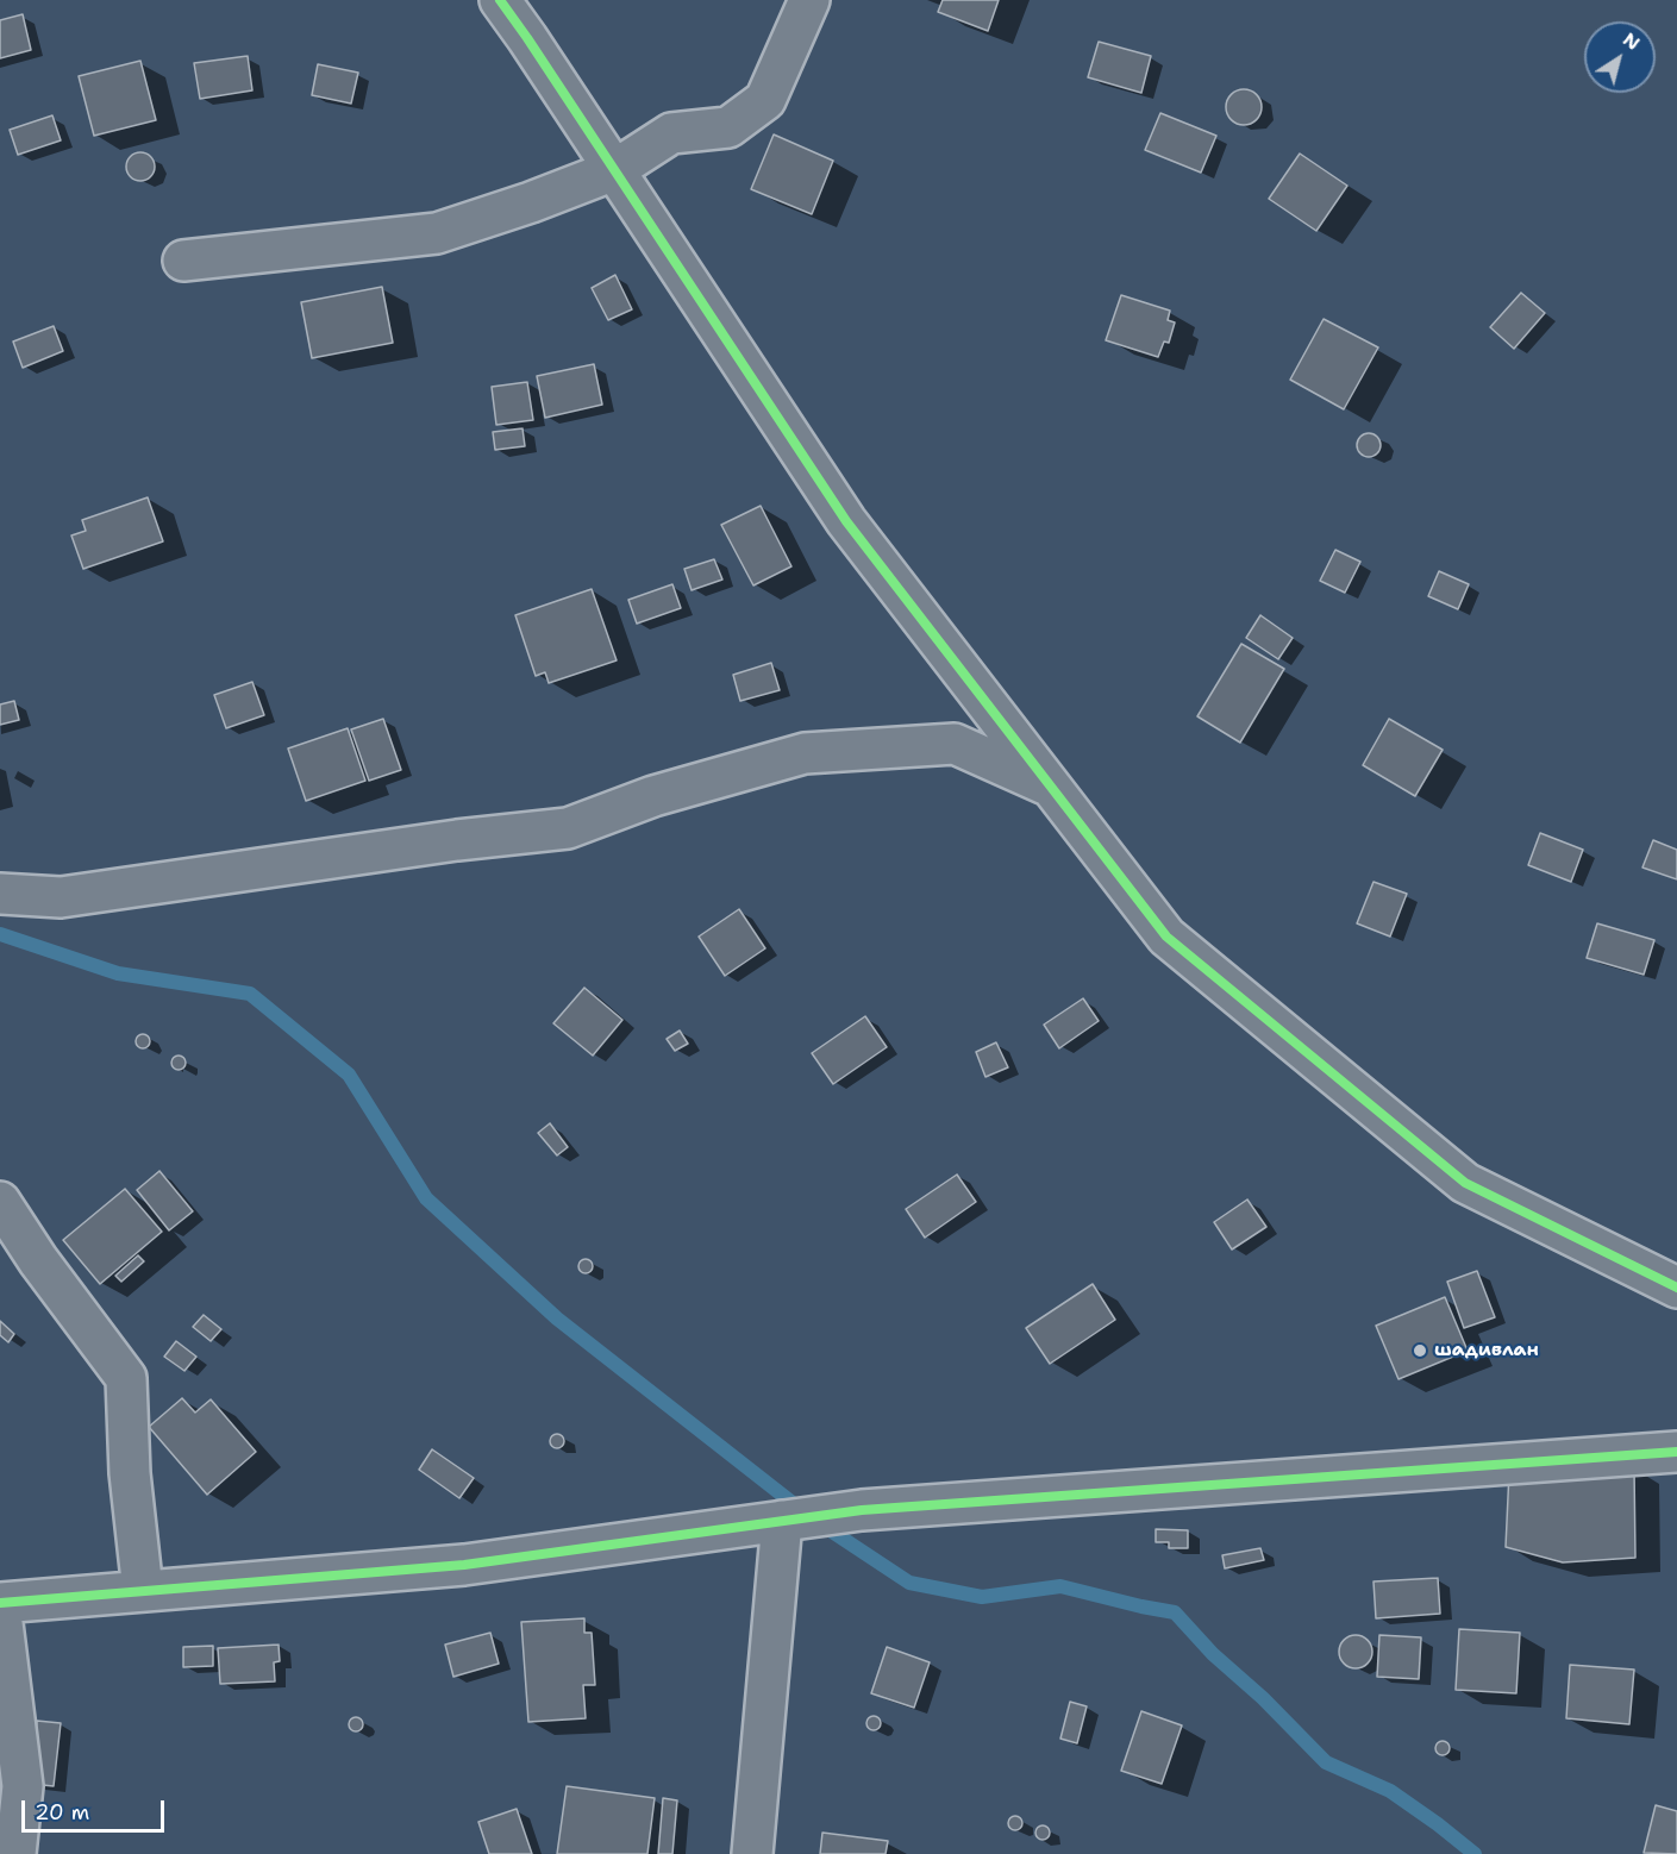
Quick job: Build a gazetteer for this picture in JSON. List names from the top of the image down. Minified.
{"places":["шадивлан"],"scale_bar":"20 m","north":"top right"}
